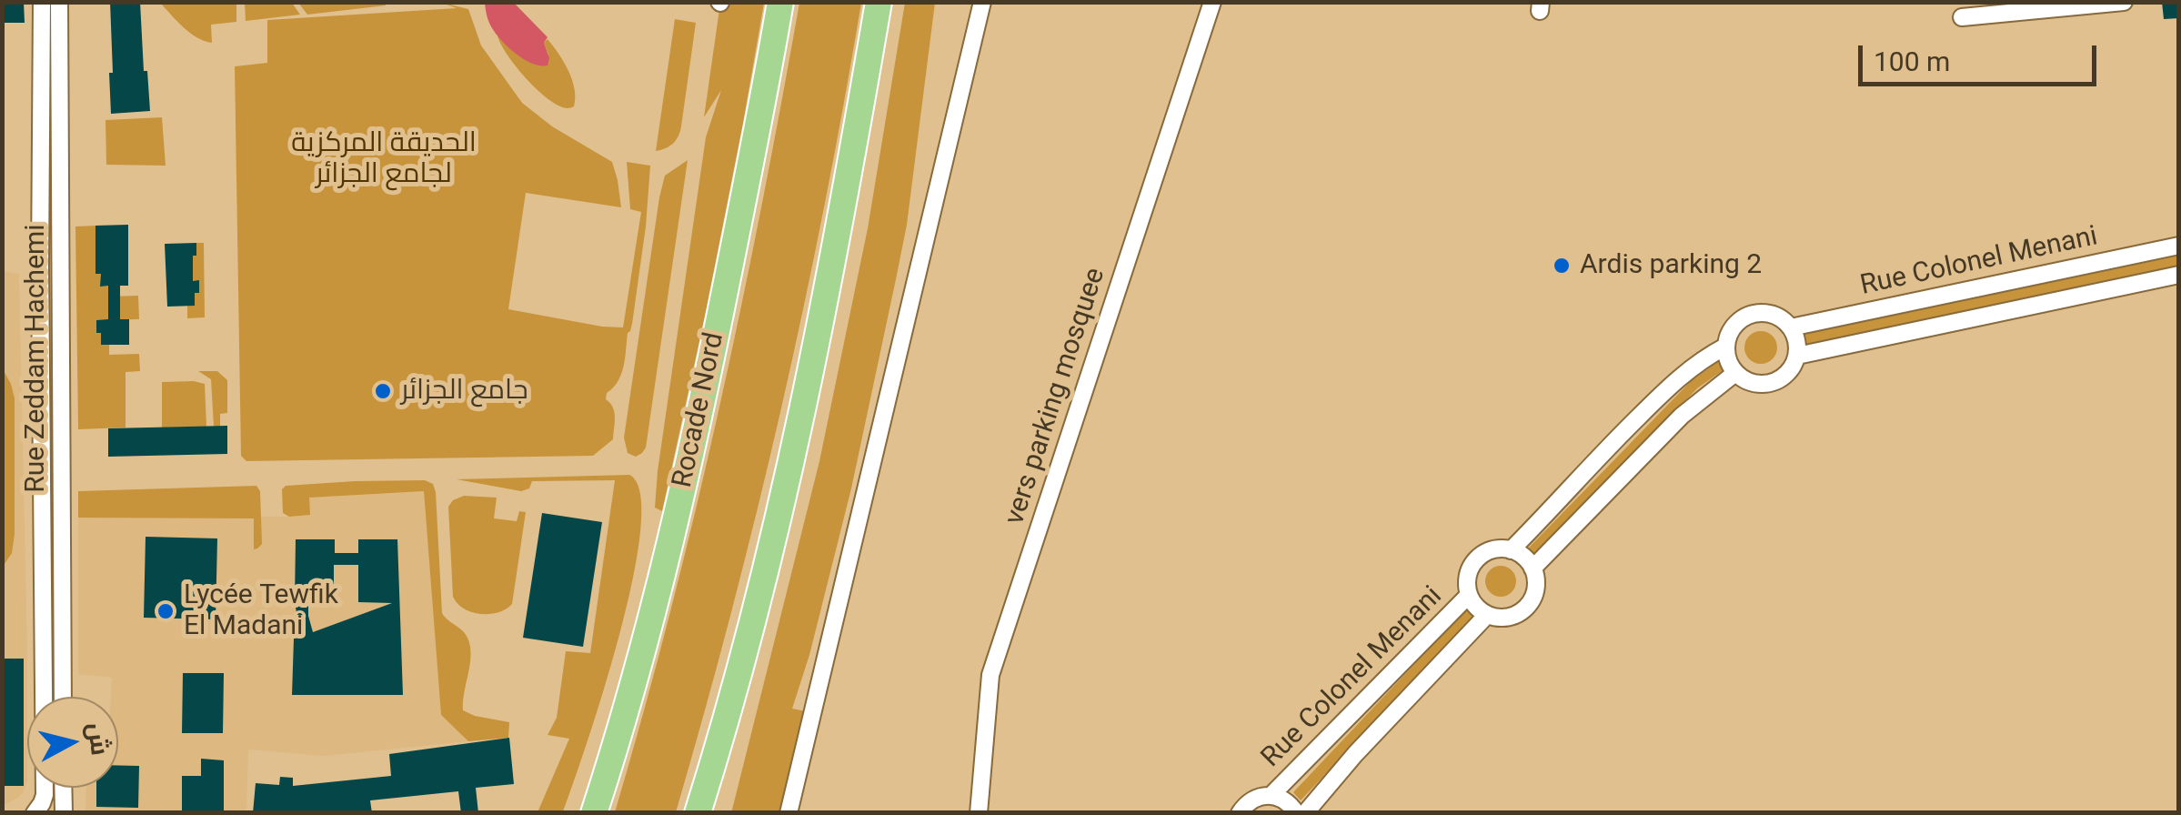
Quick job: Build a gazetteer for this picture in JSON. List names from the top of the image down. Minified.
{"streets":{"highway":["Rocade Nord"],"street":["Rue Colonel Menani","Rue Zeddam Hachemi","vers parking mosquee"]},"parks":["الحديقة المركزية لجامع الجزائر"],"places":["Ardis parking 2","جامع الجزائر","Lycée Tewfik El Madani"],"scale_bar":"100 m","north":"right"}
